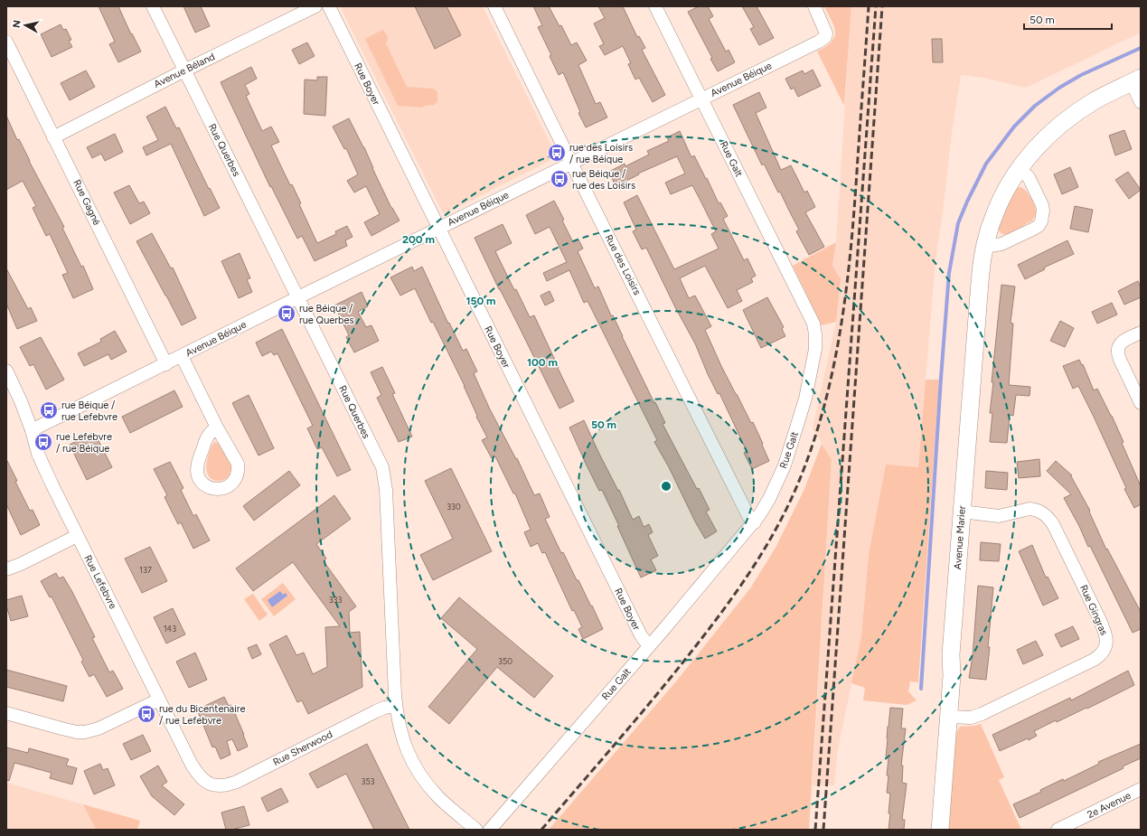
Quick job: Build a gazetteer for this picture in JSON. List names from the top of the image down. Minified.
{"streets":{"street":["Avenue Béland","Avenue Béique","Rue Boyer","Rue Querbes","Rue Galt","Rue Gagné","Rue des Loisirs","Avenue Marier","Rue Lefebvre","Rue Gingras","Rue Sherwood","2e Avenue"]},"crossings":[["Avenue Béland","Rue Querbes"],["Avenue Béland","Rue Gagné"],["Avenue Béique","Rue Boyer"],["Avenue Béique","Rue Querbes"],["Avenue Béique","Rue Galt"],["Avenue Béique","Rue Gagné"],["Avenue Béique","Rue des Loisirs"],["Avenue Béique","Rue Lefebvre"],["Rue Boyer","Rue Galt"],["Rue Querbes","Rue Sherwood"],["Rue Galt","Rue des Loisirs"],["Avenue Marier","Rue Gingras"],["Rue Lefebvre","Rue Sherwood"]],"places":{"bus stop":["rue des Loisirs / rue Béique","rue Béique / rue des Loisirs","rue Béique / rue Querbes","rue Béique / rue Lefebvre","rue Lefebvre / rue Béique","rue du Bicentenaire / rue Lefebvre"]},"house_numbers":["330","137","333","143","350","353"],"scale_bar":"50 m","north":"left","rings":["200 m","150 m","100 m","50 m"]}
